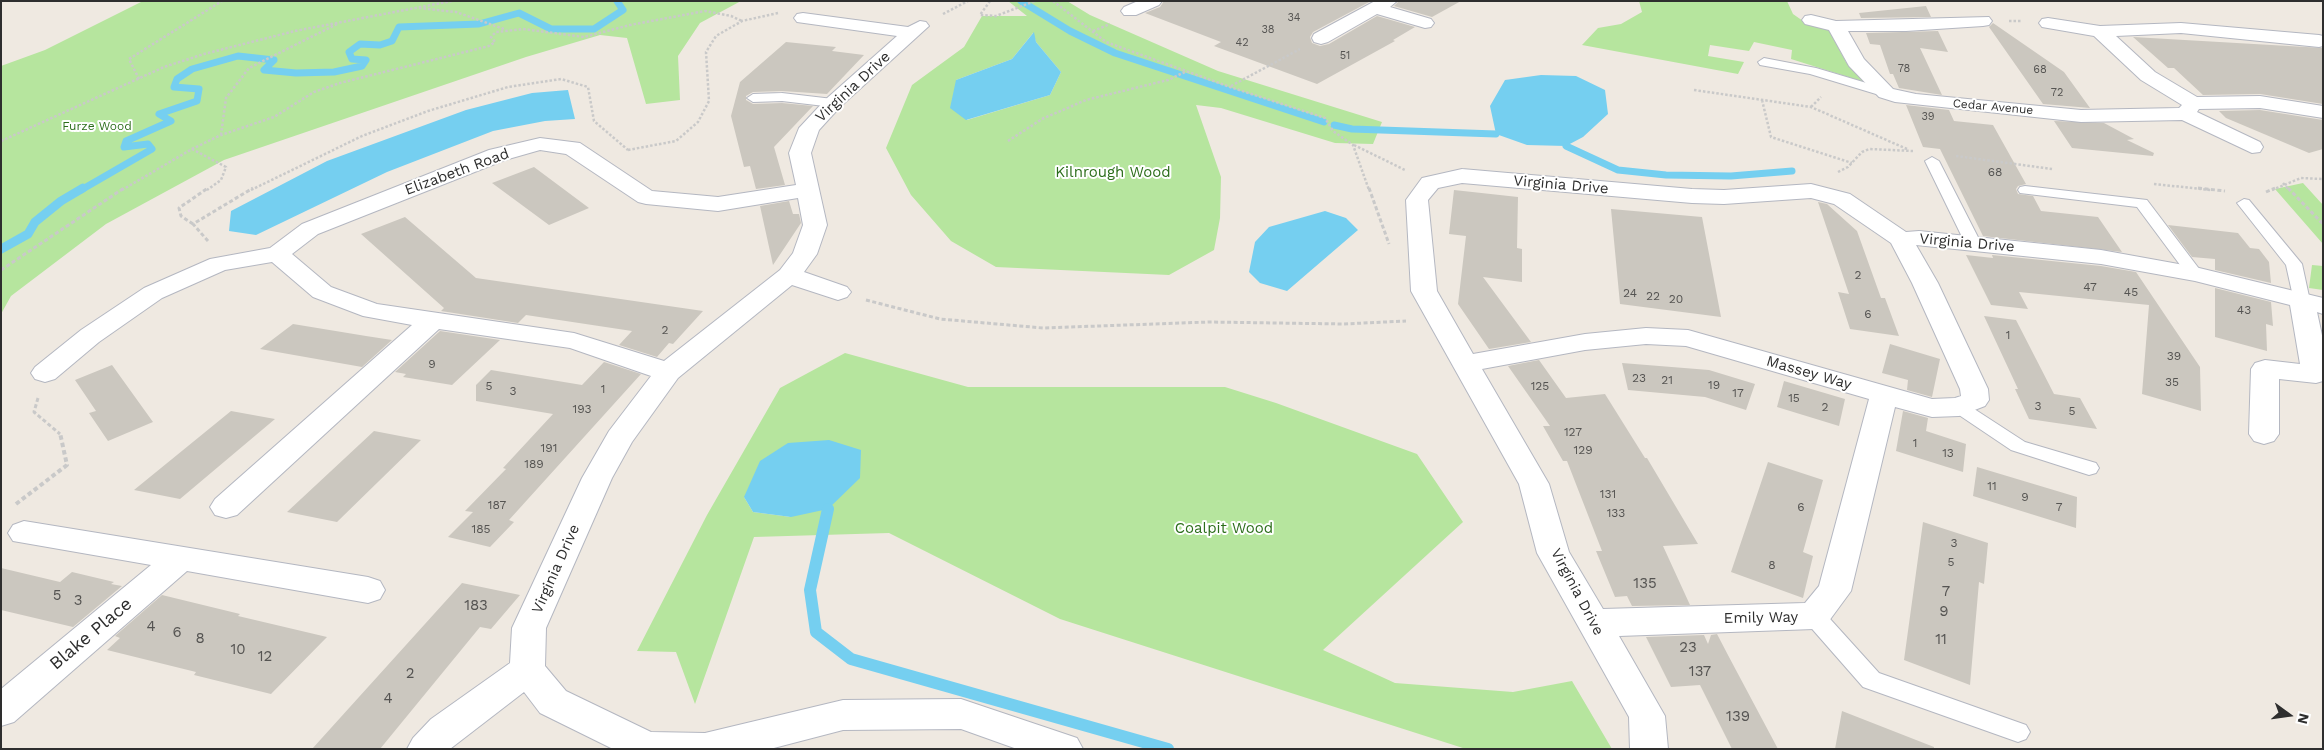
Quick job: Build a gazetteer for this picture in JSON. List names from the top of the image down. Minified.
{"streets":{"street":["Virginia Drive","Cedar Avenue","Elizabeth Road","Massey Way","Emily Way","Blake Place"]},"crossings":[["Virginia Drive","Elizabeth Road"],["Virginia Drive","Massey Way"],["Virginia Drive","Emily Way"],["Massey Way","Emily Way"]],"parks":["Furze Wood","Kilnrough Wood","Coalpit Wood"],"house_numbers":["34","38","42","51","78","68","72","39","68","2","47","45","24","22","20","43","6","2","1","39","9","23","21","35","19","5","125","1","3","17","15","3","2","193","5","127","1","191","129","13","189","11","131","9","187","6","7","133","185","3","5","8","135","7","5","3","183","9","4","6","8","11","23","10","12","137","2","4","139"],"north":"right"}
